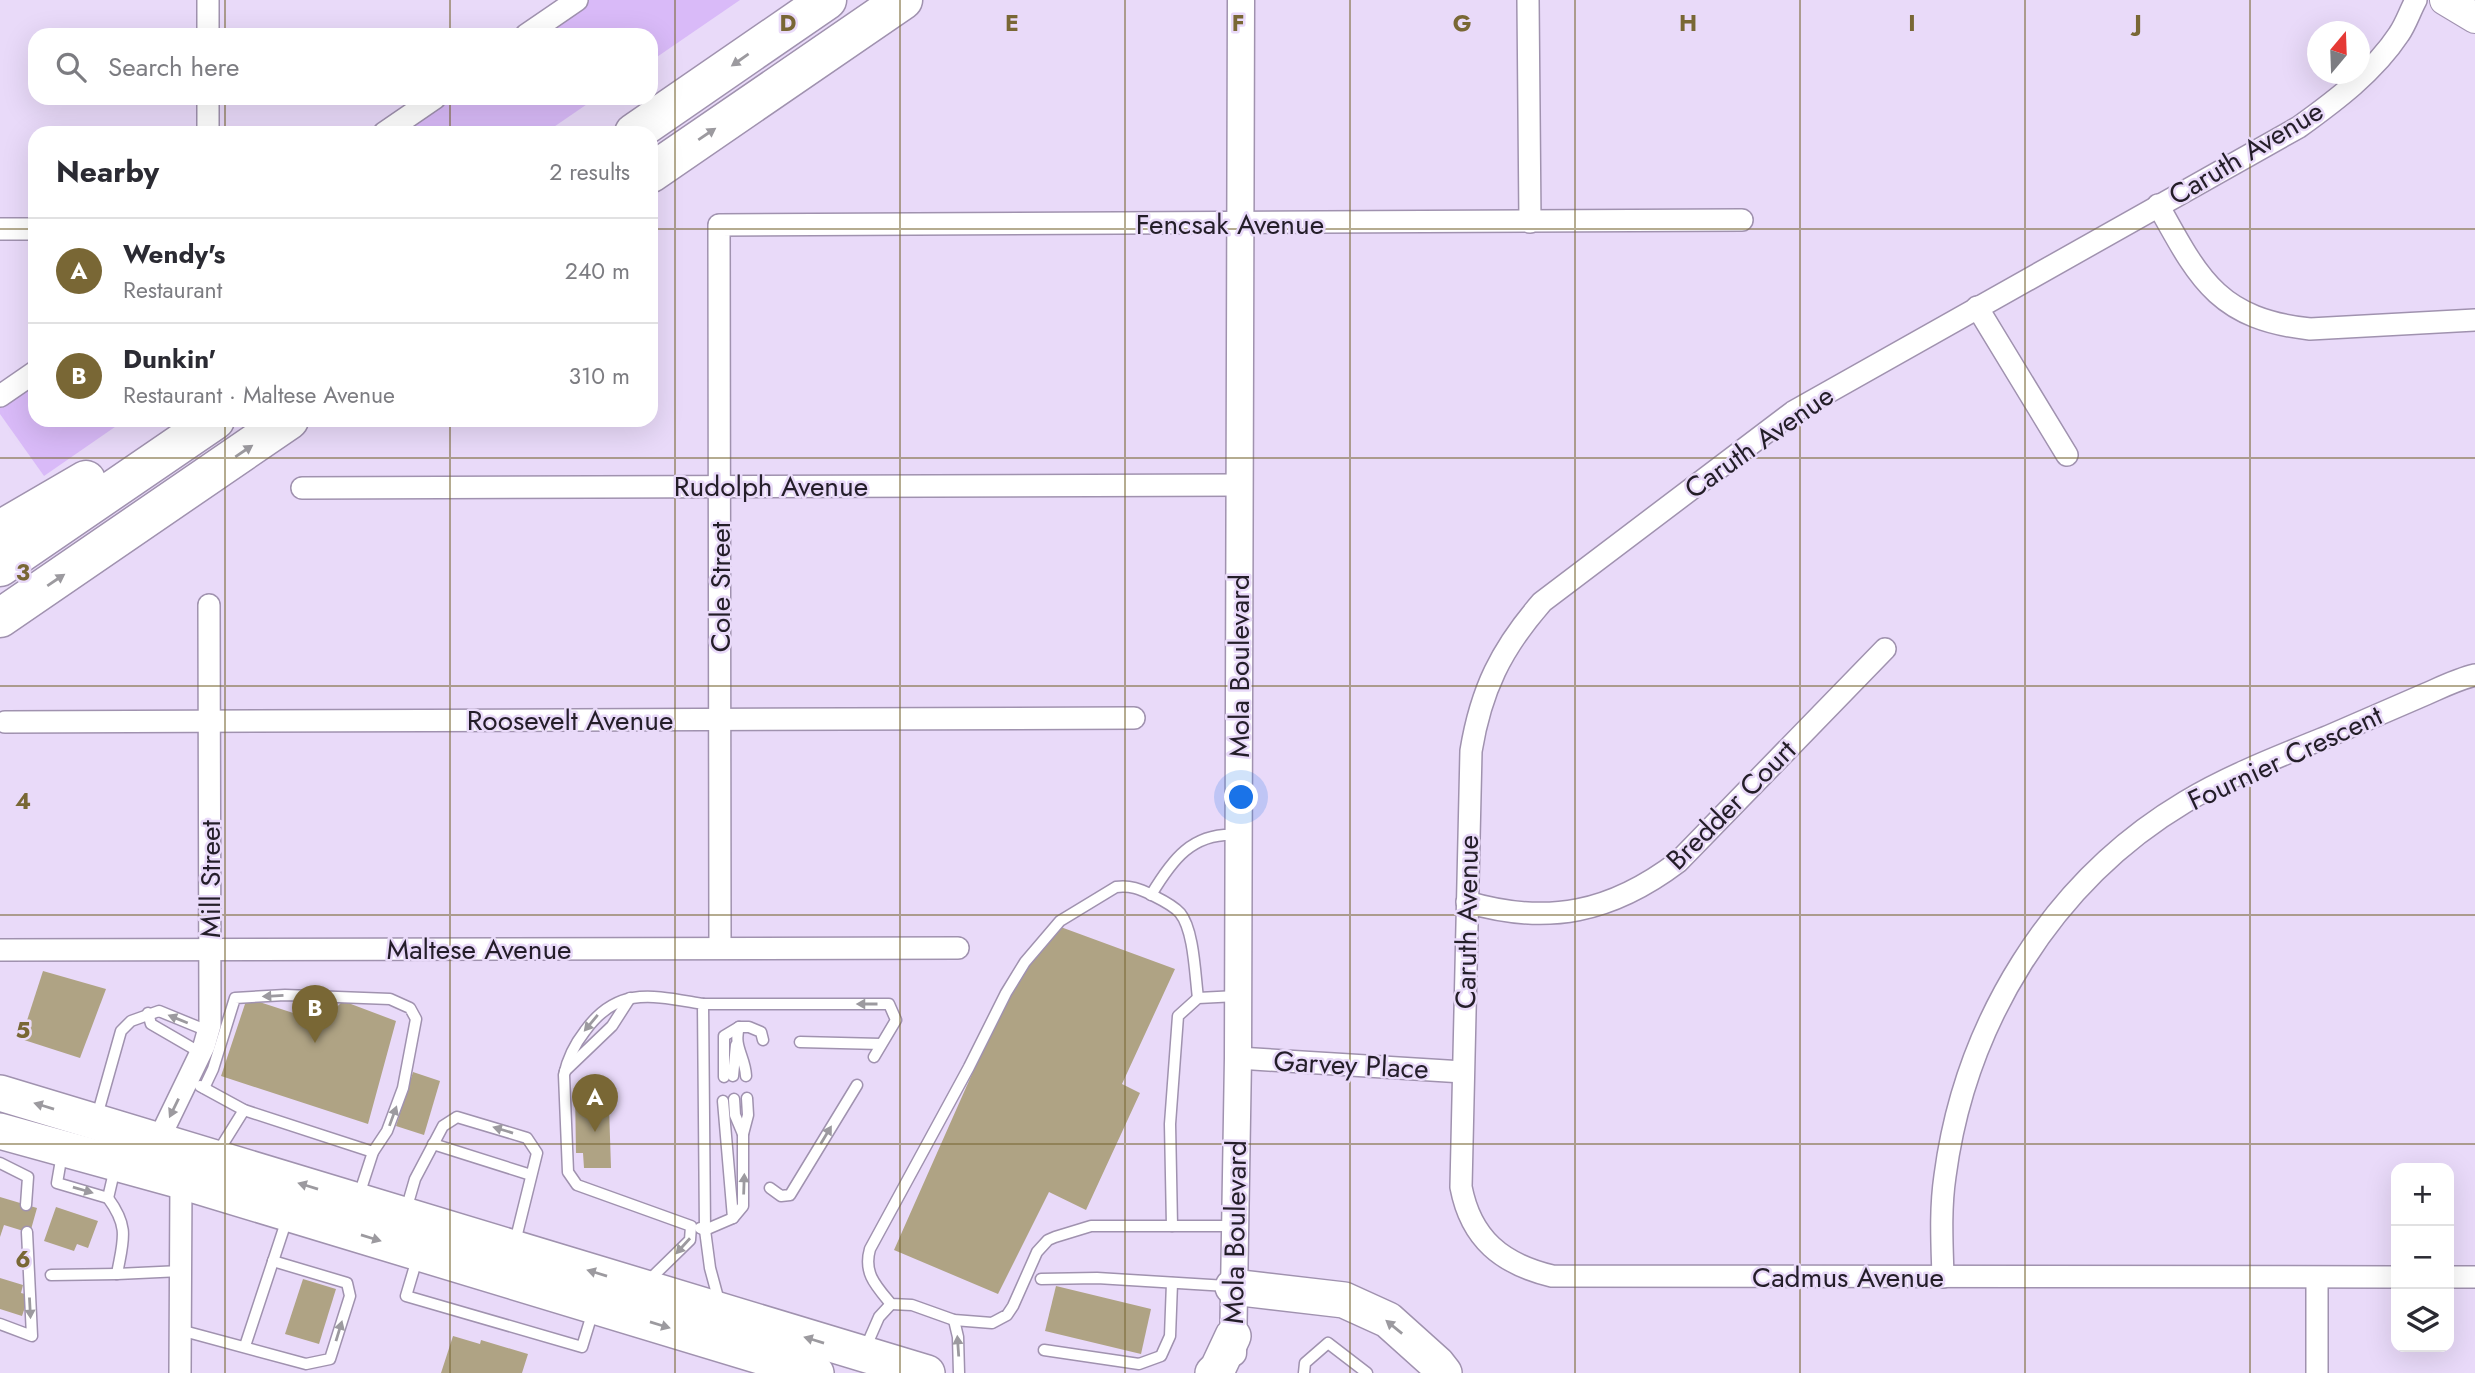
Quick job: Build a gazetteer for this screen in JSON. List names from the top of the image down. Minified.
{"streets":{"street":["Caruth Avenue","Fencsak Avenue","Rudolph Avenue","Cole Street","Mola Boulevard","Roosevelt Avenue","Fournier Crescent","Bredder Court","Mill Street","Maltese Avenue","Garvey Place","Cadmus Avenue"]},"crossings":[["Caruth Avenue","Bredder Court"],["Caruth Avenue","Garvey Place"],["Caruth Avenue","Cadmus Avenue"],["Fencsak Avenue","Cole Street"],["Fencsak Avenue","Mola Boulevard"],["Rudolph Avenue","Cole Street"],["Rudolph Avenue","Mola Boulevard"],["Cole Street","Roosevelt Avenue"],["Cole Street","Maltese Avenue"],["Mola Boulevard","Garvey Place"],["Roosevelt Avenue","Mill Street"],["Fournier Crescent","Cadmus Avenue"],["Mill Street","Maltese Avenue"],["Garvey Place","Cadmus Avenue"]],"north":"top","page":{"search":"Search here","heading":["Nearby","2 results"],"list":[{"mark":"A","name":"Wendy's","note":"Restaurant","value":"240 m"},{"mark":"B","name":"Dunkin'","note":"Restaurant · Maltese Avenue","value":"310 m"}],"pins":["B","A"],"map_buttons":["+","−"]},"grid":{"columns":["D","E","F","G","H","I","J"],"rows":["3","4","5","6"]}}
